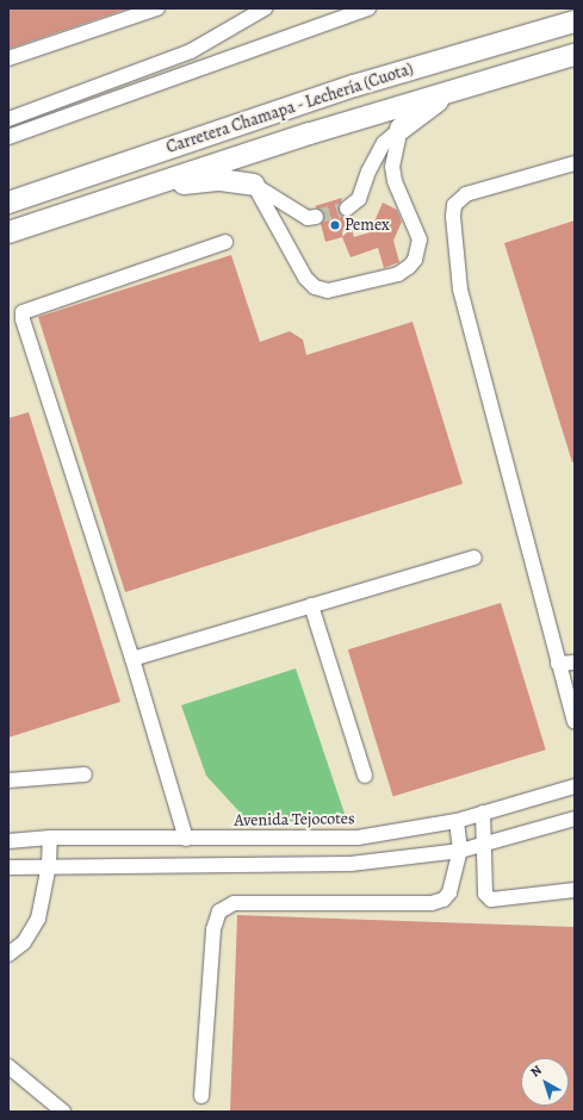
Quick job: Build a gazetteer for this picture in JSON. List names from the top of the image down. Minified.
{"streets":{"highway":["Carretera Chamapa - Lechería (Cuota)"],"street":["Avenida Tejocotes"]},"places":["Pemex"],"north":"top left"}
